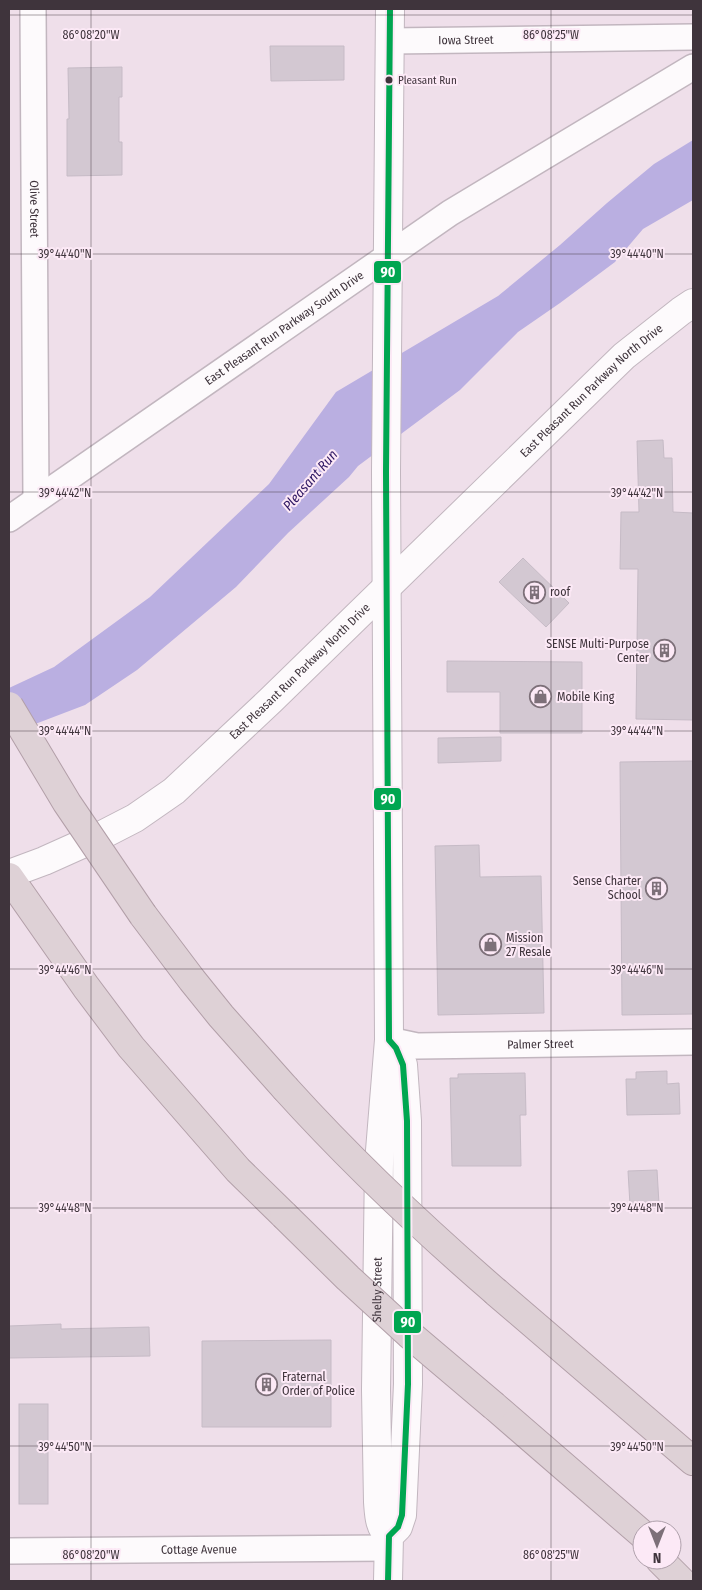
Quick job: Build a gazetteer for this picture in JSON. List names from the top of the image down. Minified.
{"streets":{"main road":["East Pleasant Run Parkway North Drive","Shelby Street"],"street":["Iowa Street","Olive Street","East Pleasant Run Parkway South Drive","Palmer Street","Cottage Avenue"]},"crossings":[["Iowa Street","Shelby Street"],["Olive Street","East Pleasant Run Parkway South Drive"],["East Pleasant Run Parkway South Drive","Shelby Street"],["East Pleasant Run Parkway North Drive","Shelby Street"],["Palmer Street","Shelby Street"],["Shelby Street","Cottage Avenue"]],"water":["Pleasant Run"],"places":{"other":["Pleasant Run"],"building":["roof","SENSE Multi-Purpose Center","Sense Charter School","Fraternal Order of Police"],"shop":["Mobile King","Mission 27 Resale"]},"lines":["transit line 90"],"north":"bottom","coordinates":["86°08'20\"W","86°08'25\"W","39°44'40\"N","39°44'42\"N","39°44'44\"N","39°44'46\"N","39°44'48\"N","39°44'50\"N"]}
